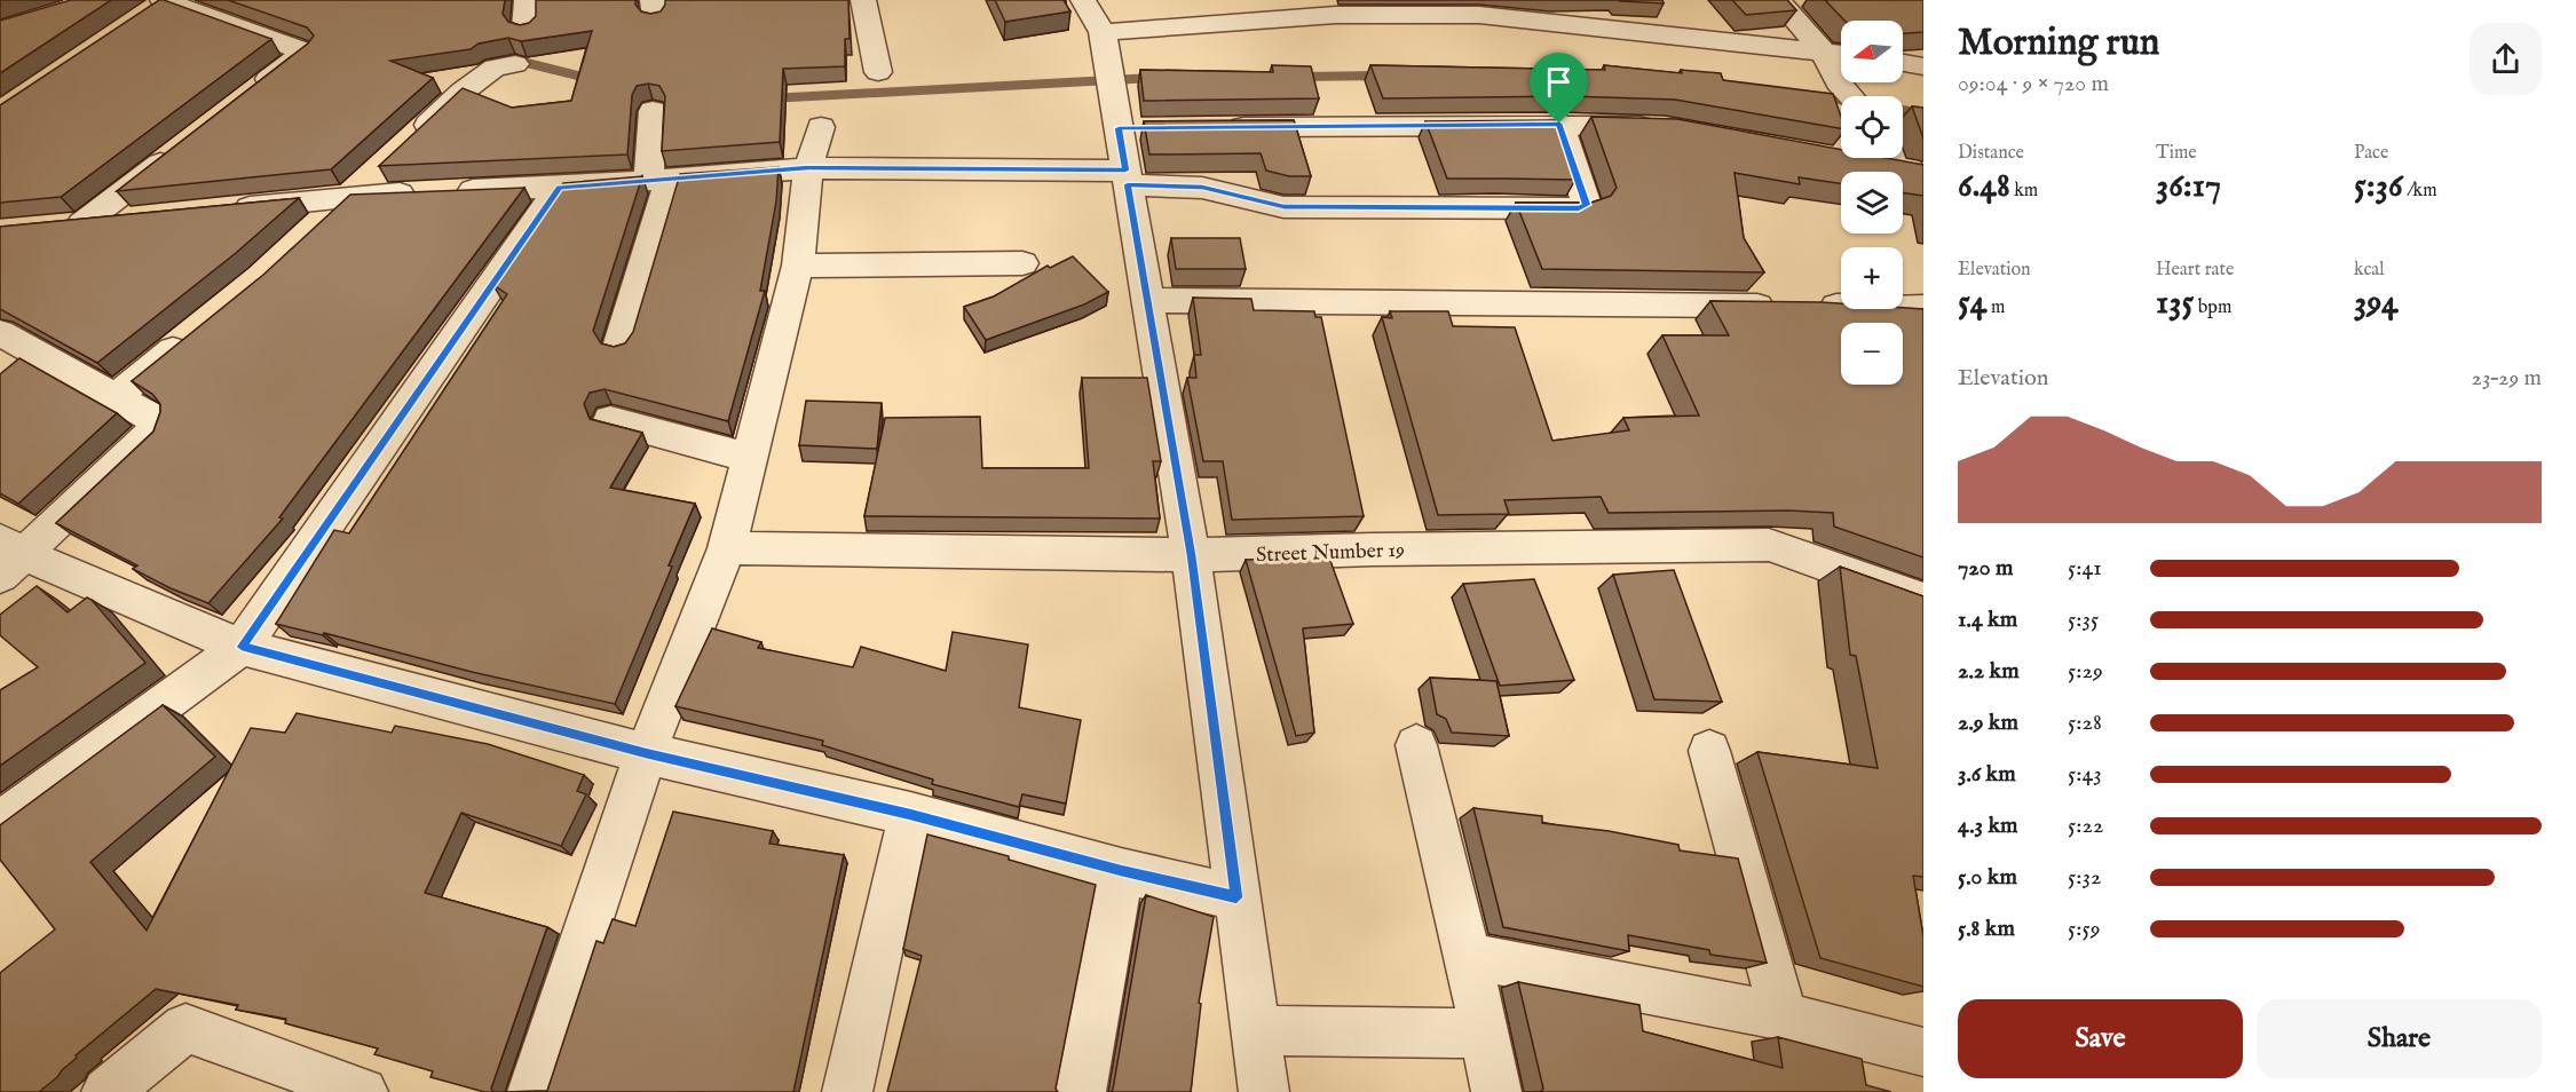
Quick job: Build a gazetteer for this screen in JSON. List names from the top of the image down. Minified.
{"streets":{"street":["Street Number 19"]},"north":"left","page":{"heading":["Morning run","09:04 · 9 × 720 m"],"map_buttons":["+","−"],"stats":[["Distance","6.48 km"],["Time","36:17"],["Pace","5:36 /km"],["Elevation","54 m"],["Heart rate","135 bpm"],["kcal","394"]],"chart":["Elevation","23–29 m"],"list":[{"name":"720 m","note":"5:41"},{"name":"1.4 km","note":"5:35"},{"name":"2.2 km","note":"5:29"},{"name":"2.9 km","note":"5:28"},{"name":"3.6 km","note":"5:43"},{"name":"4.3 km","note":"5:22"},{"name":"5.0 km","note":"5:32"},{"name":"5.8 km","note":"5:59"}],"buttons":["Save","Share"]}}
